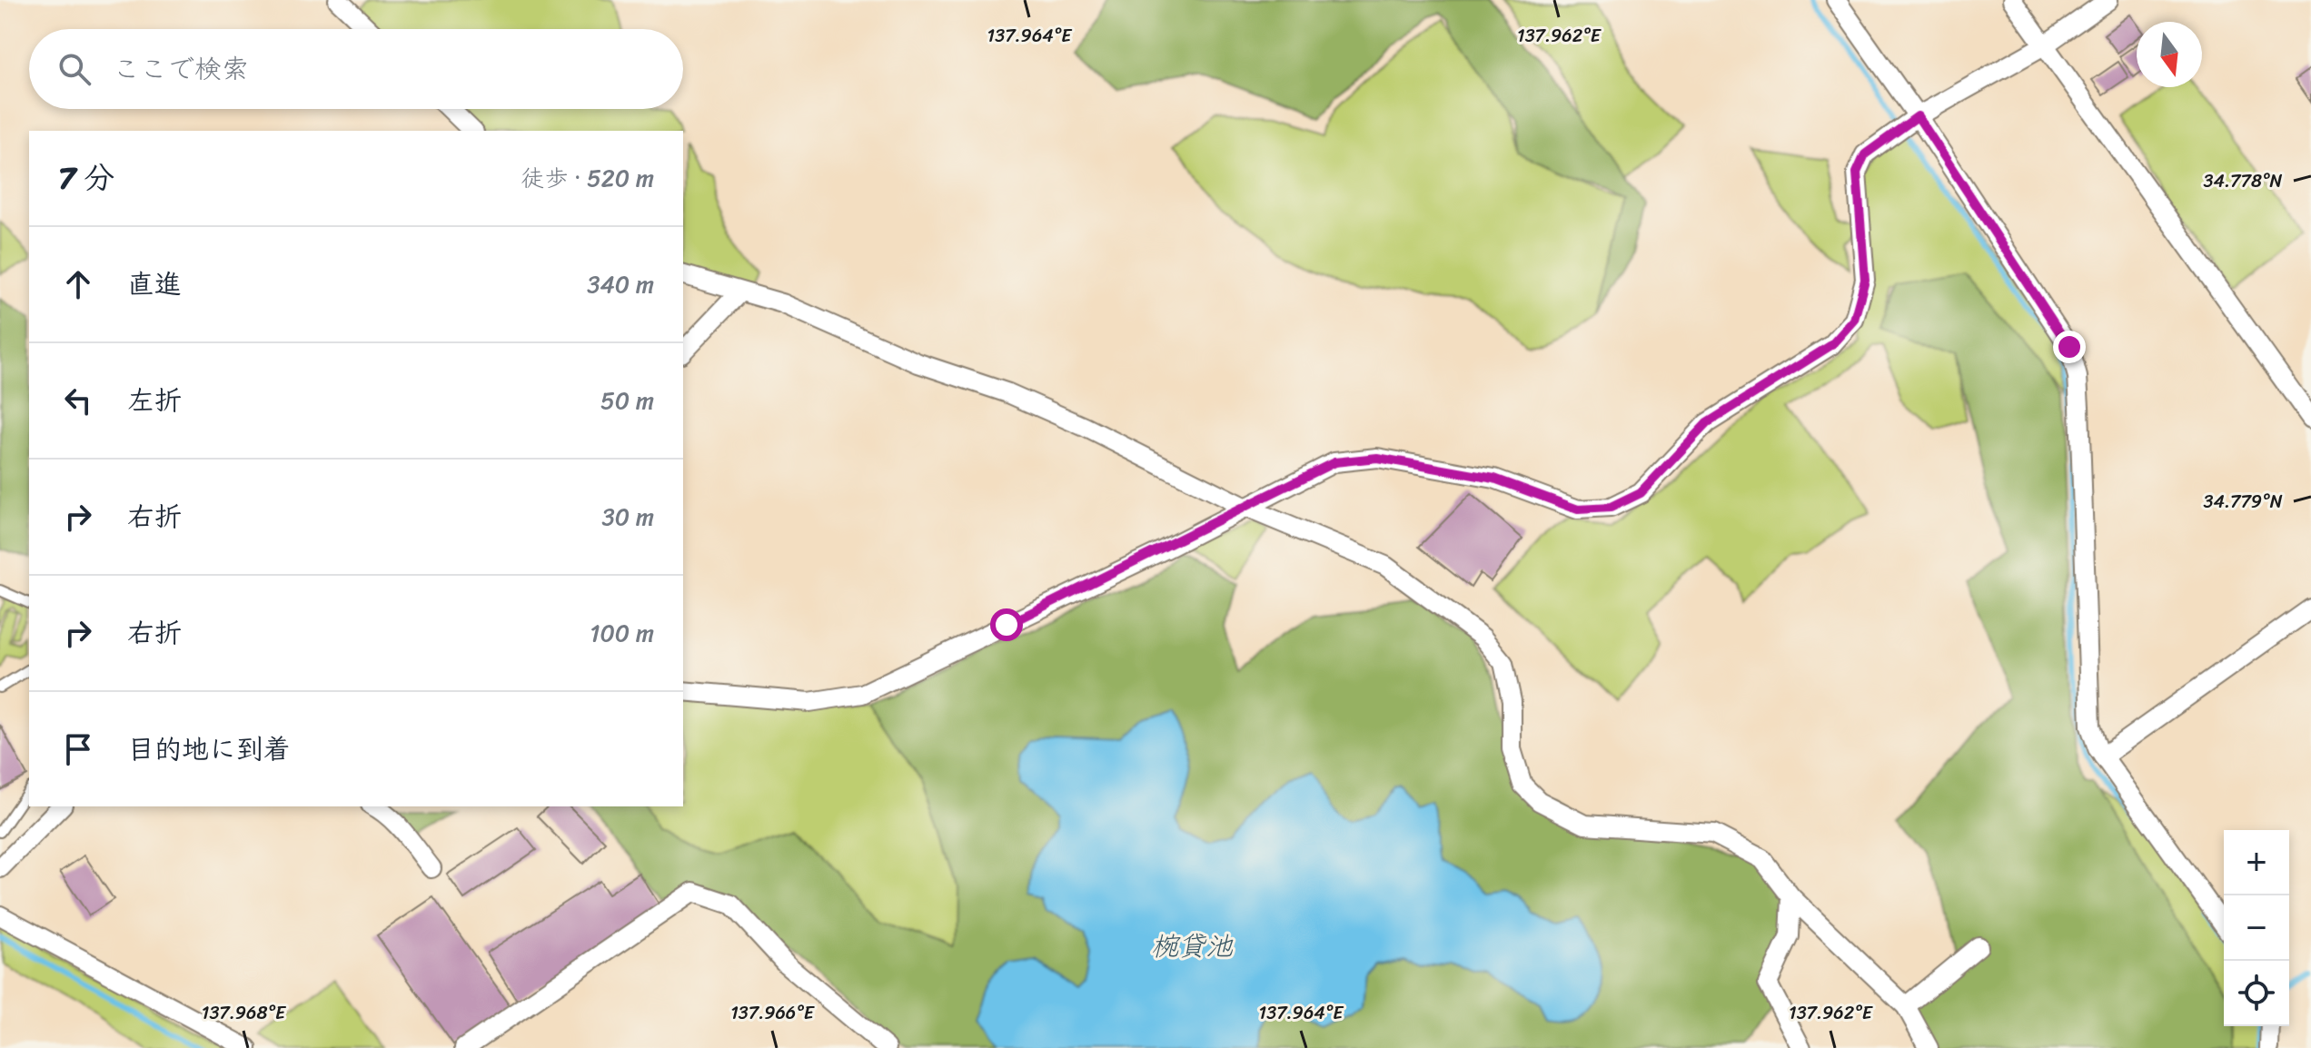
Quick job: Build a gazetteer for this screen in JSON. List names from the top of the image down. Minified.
{"water":["椀貸池"],"north":"bottom","page":{"search":"ここで検索","heading":["7 分","徒歩 · 520 m"],"list":[["直進","340 m"],["左折","50 m"],["右折","30 m"],["右折","100 m"],"目的地に到着"],"map_buttons":["+","−"]},"coordinates":["137.964°E","137.962°E","34.778°N","34.779°N","137.968°E","137.966°E"]}
